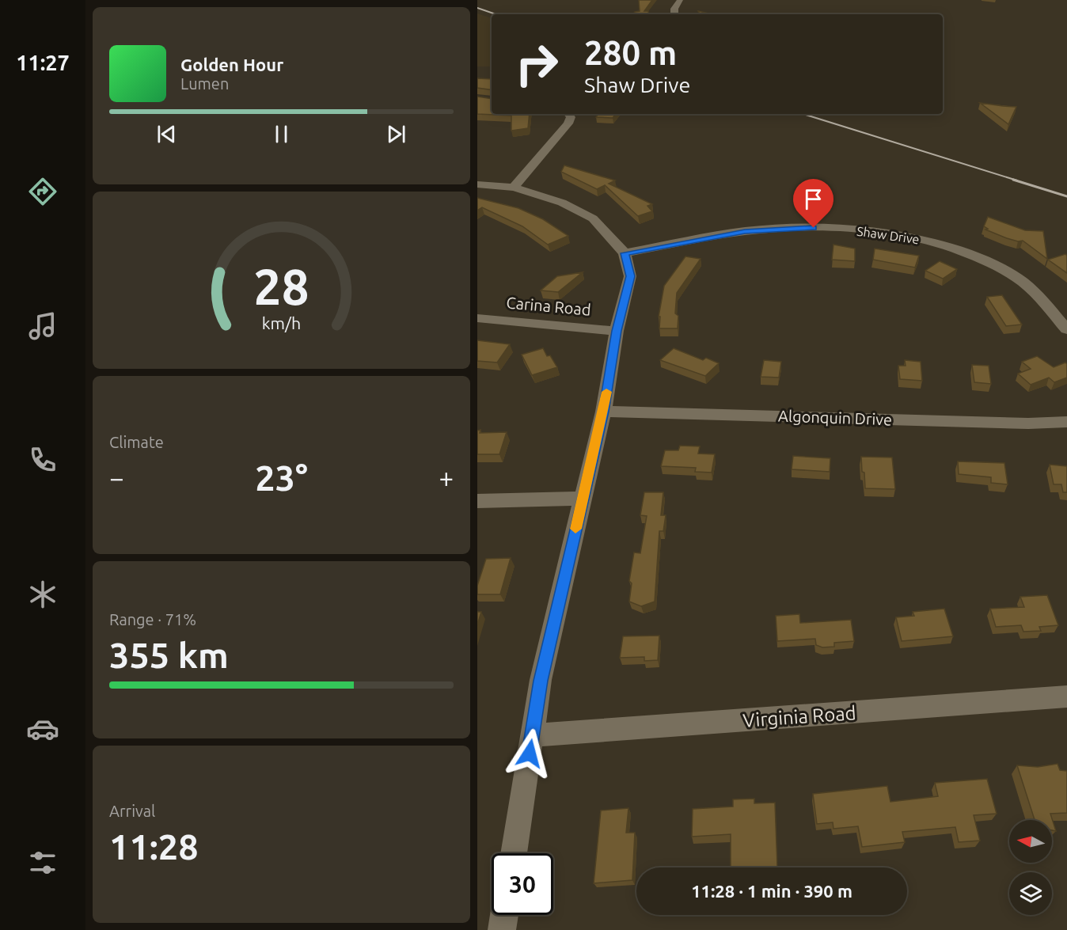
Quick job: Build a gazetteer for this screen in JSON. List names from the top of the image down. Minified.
{"streets":{"street":["Shaw Drive","Carina Road","Algonquin Drive","Virginia Road"]},"north":"left","page":{"tabs":"11:27","turn":["280 m","Shaw Drive"],"song":["Golden Hour","Lumen"],"tile":["Climate",["Range · 71%","355 km"],["Arrival","11:28"]],"heat":["−","23°","+"],"limit":"30","trip":"11:28 · 1 min · 390 m","gauge":["28","km/h"]}}
